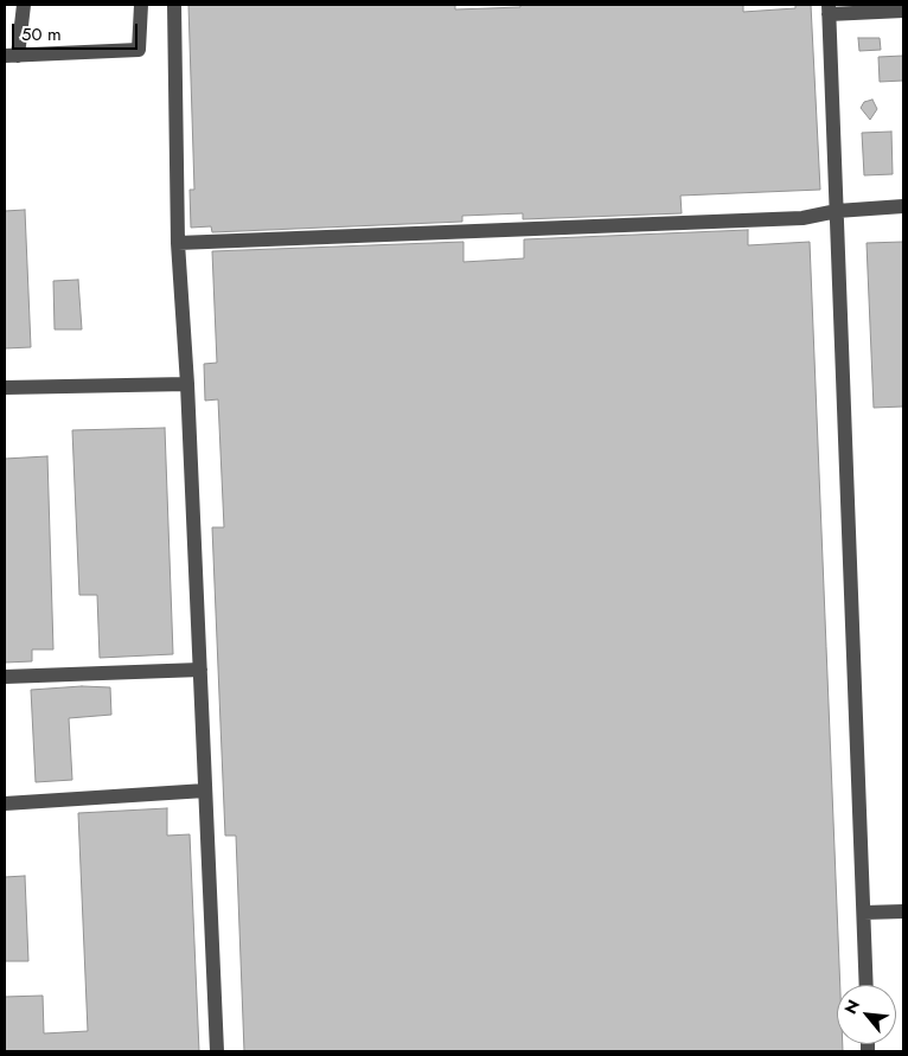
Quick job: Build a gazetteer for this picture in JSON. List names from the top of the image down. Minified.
{"scale_bar":"50 m","north":"top left"}
